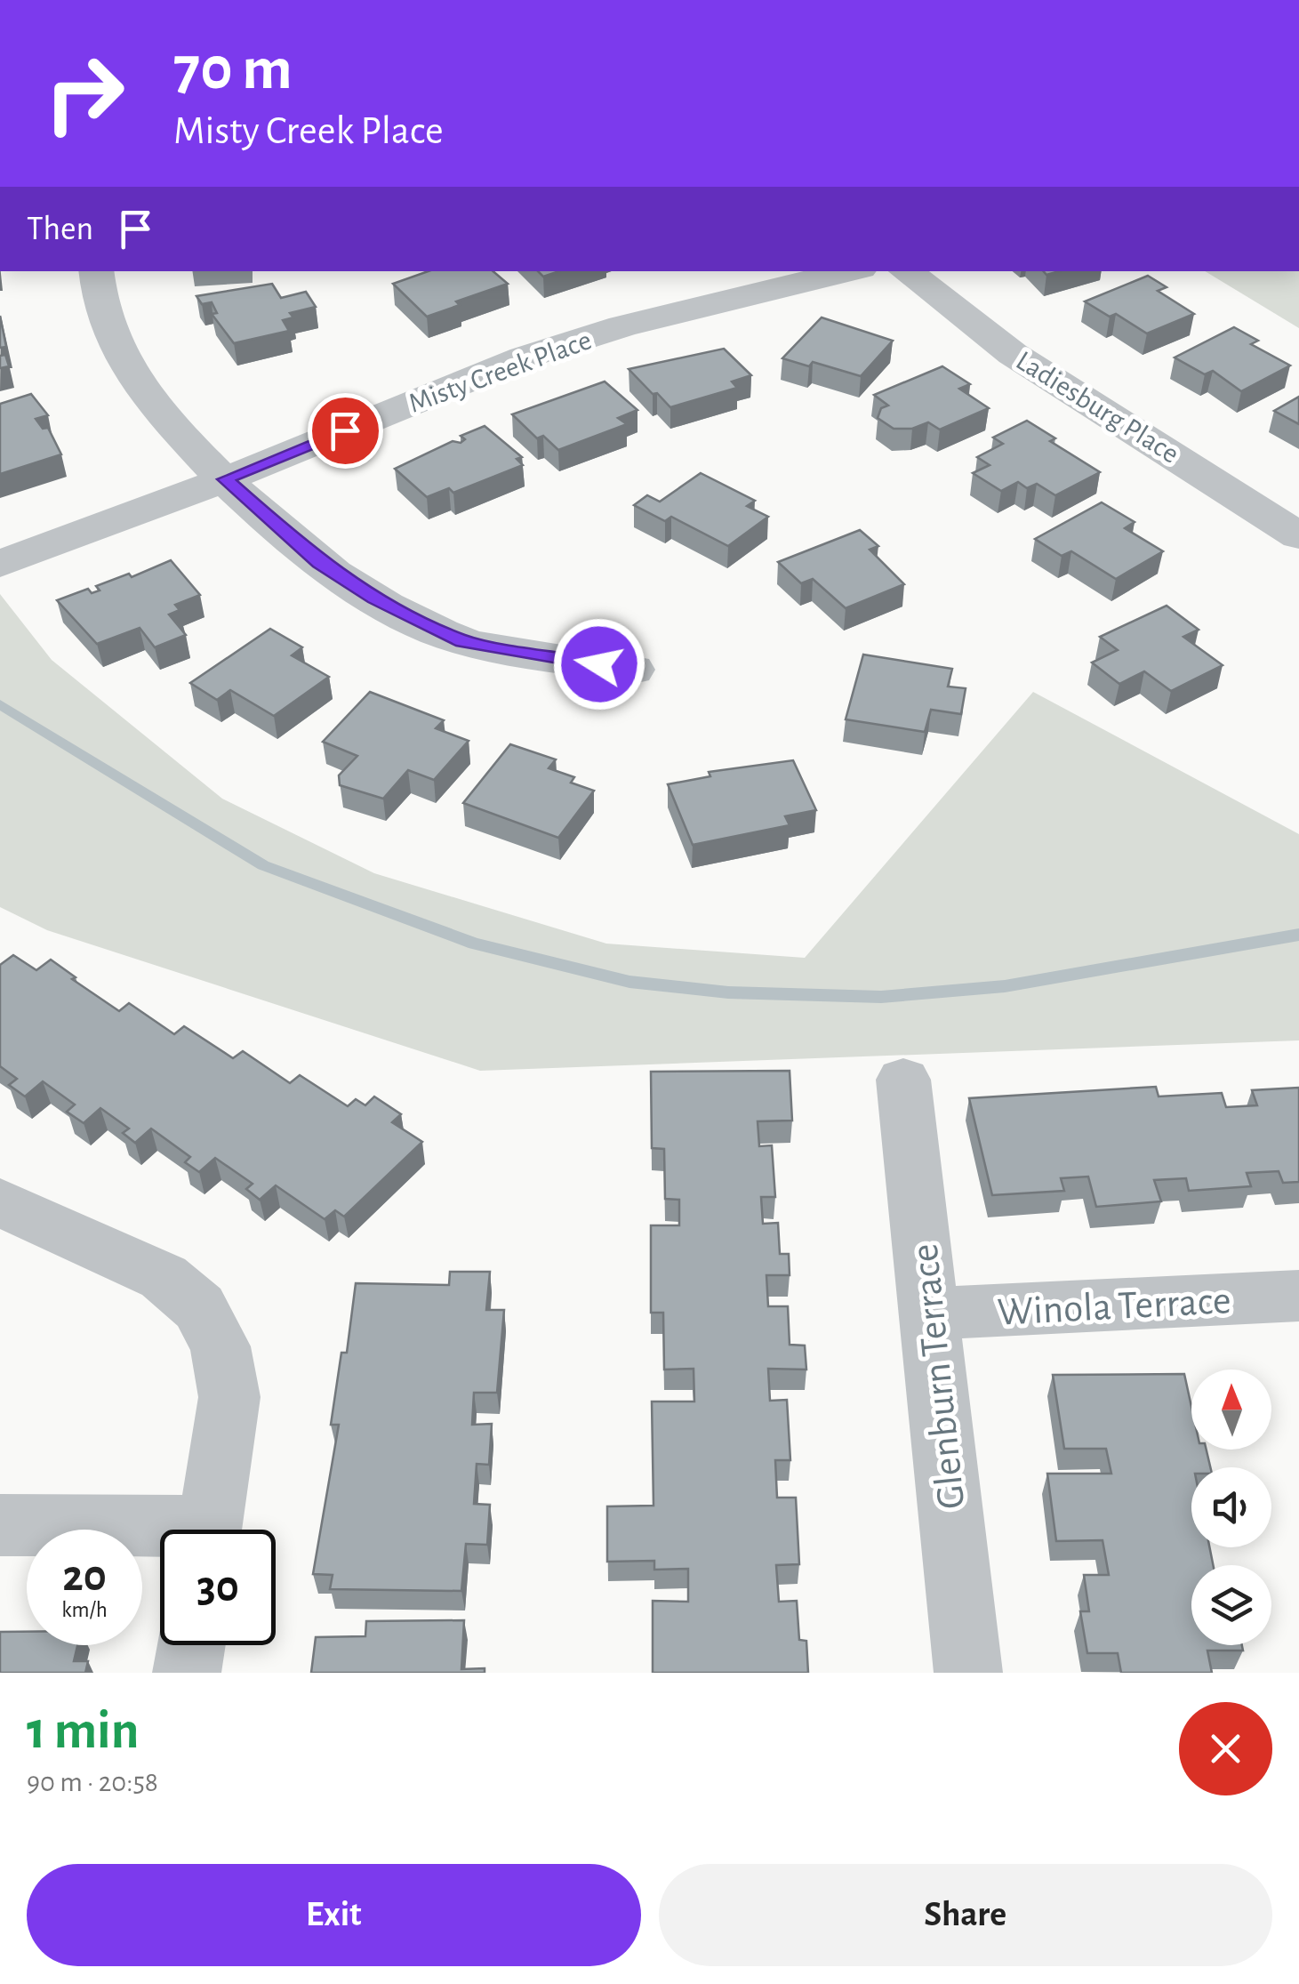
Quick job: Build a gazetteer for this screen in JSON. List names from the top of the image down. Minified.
{"streets":{"street":["Misty Creek Place","Ladiesburg Place","Winola Terrace","Glenburn Terrace"]},"crossings":[["Winola Terrace","Glenburn Terrace"]],"north":"top","page":{"turn":["70 m","Misty Creek Place"],"then":"Then","speed":"20 km/h","limit":"30","heading":["1 min","90 m · 20:58"],"buttons":["Exit","Share"]}}
